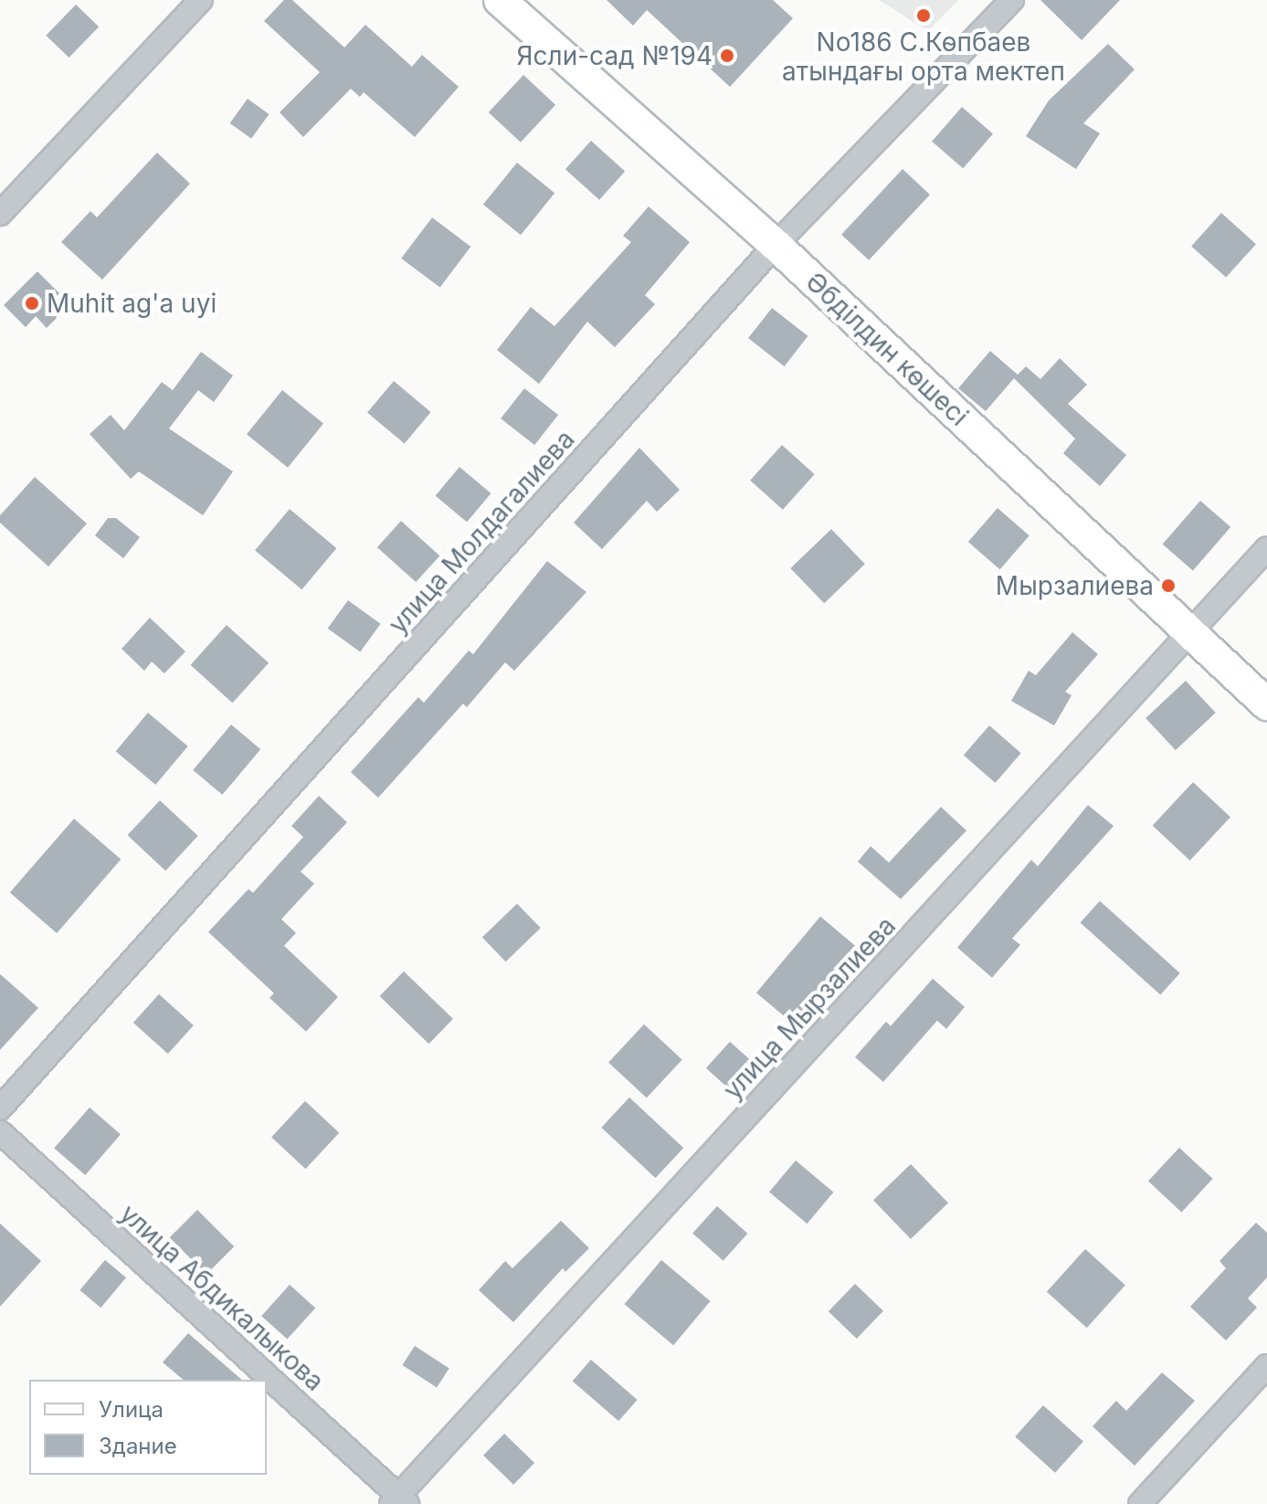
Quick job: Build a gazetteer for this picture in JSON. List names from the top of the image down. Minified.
{"streets":{"main road":["Әбділдин көшесі"],"street":["улица Молдагалиева","улица Мырзалиева","улица Абдикалыкова"]},"crossings":[["Әбділдин көшесі","улица Молдагалиева"],["Әбділдин көшесі","улица Мырзалиева"],["улица Мырзалиева","улица Абдикалыкова"]],"places":["No186 С.Көпбаев атындағы орта мектеп","Ясли-сад №194","Muhit ag'a uyi","Мырзалиева"],"legend":["Улица","Здание"]}
